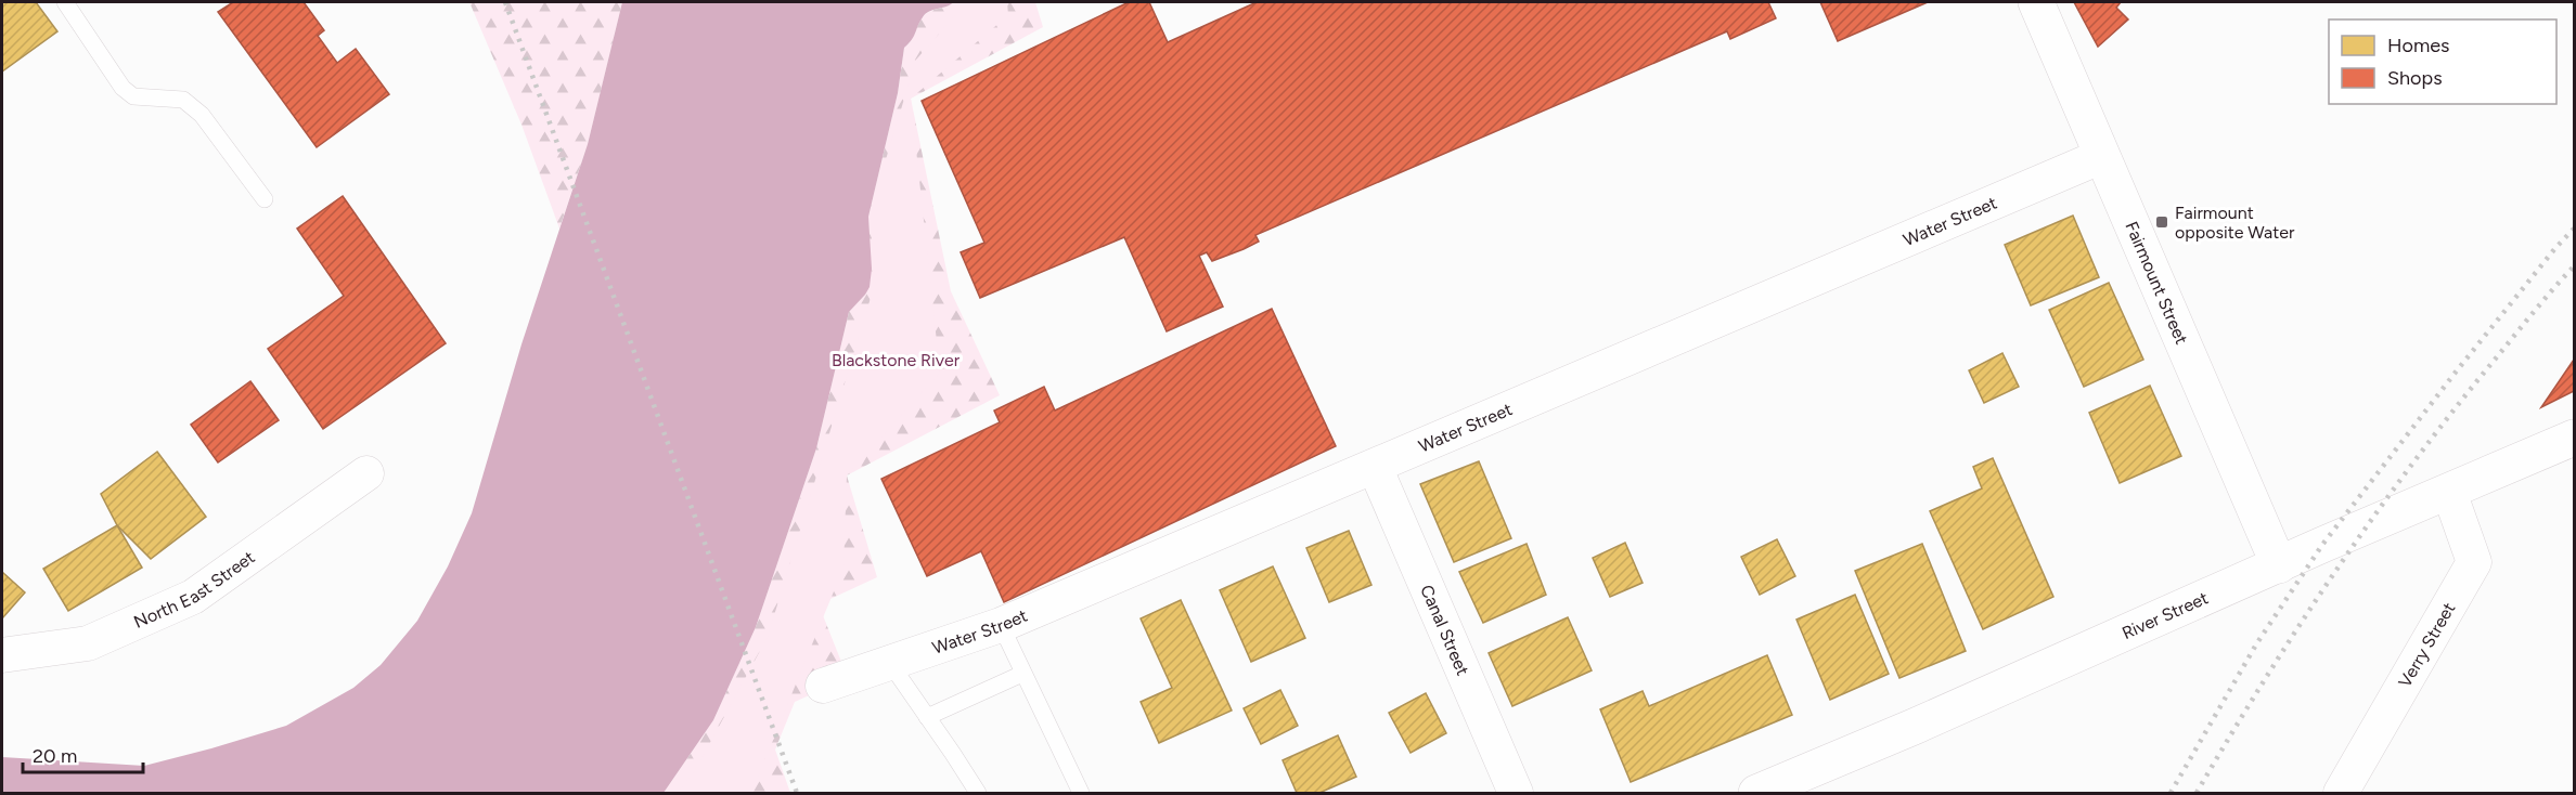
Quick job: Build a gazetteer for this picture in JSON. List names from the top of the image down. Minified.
{"streets":{"street":["Water Street","Fairmount Street","North East Street","River Street","Canal Street","Verry Street"]},"crossings":[["Water Street","Fairmount Street"],["Water Street","Canal Street"],["Fairmount Street","River Street"],["River Street","Verry Street"]],"parks":["Blackstone River"],"places":{"transit":["Fairmount opposite Water"]},"legend":["Homes","Shops"],"scale_bar":"20 m"}
